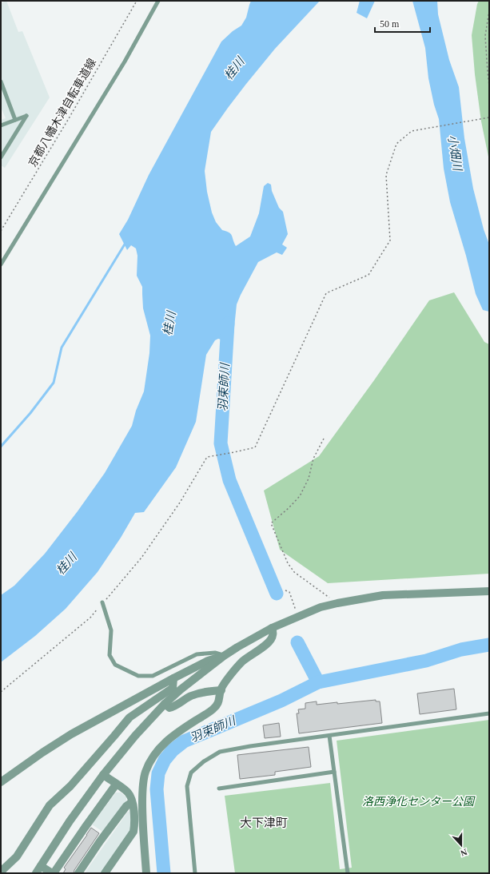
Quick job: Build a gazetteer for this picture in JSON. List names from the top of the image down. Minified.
{"streets":{"path":["京都八幡木津自転車道線"]},"districts":["大下津町"],"water":["桂川","小畑川","羽束師川"],"parks":["洛西浄化センター公園"],"scale_bar":"50 m","north":"bottom"}
